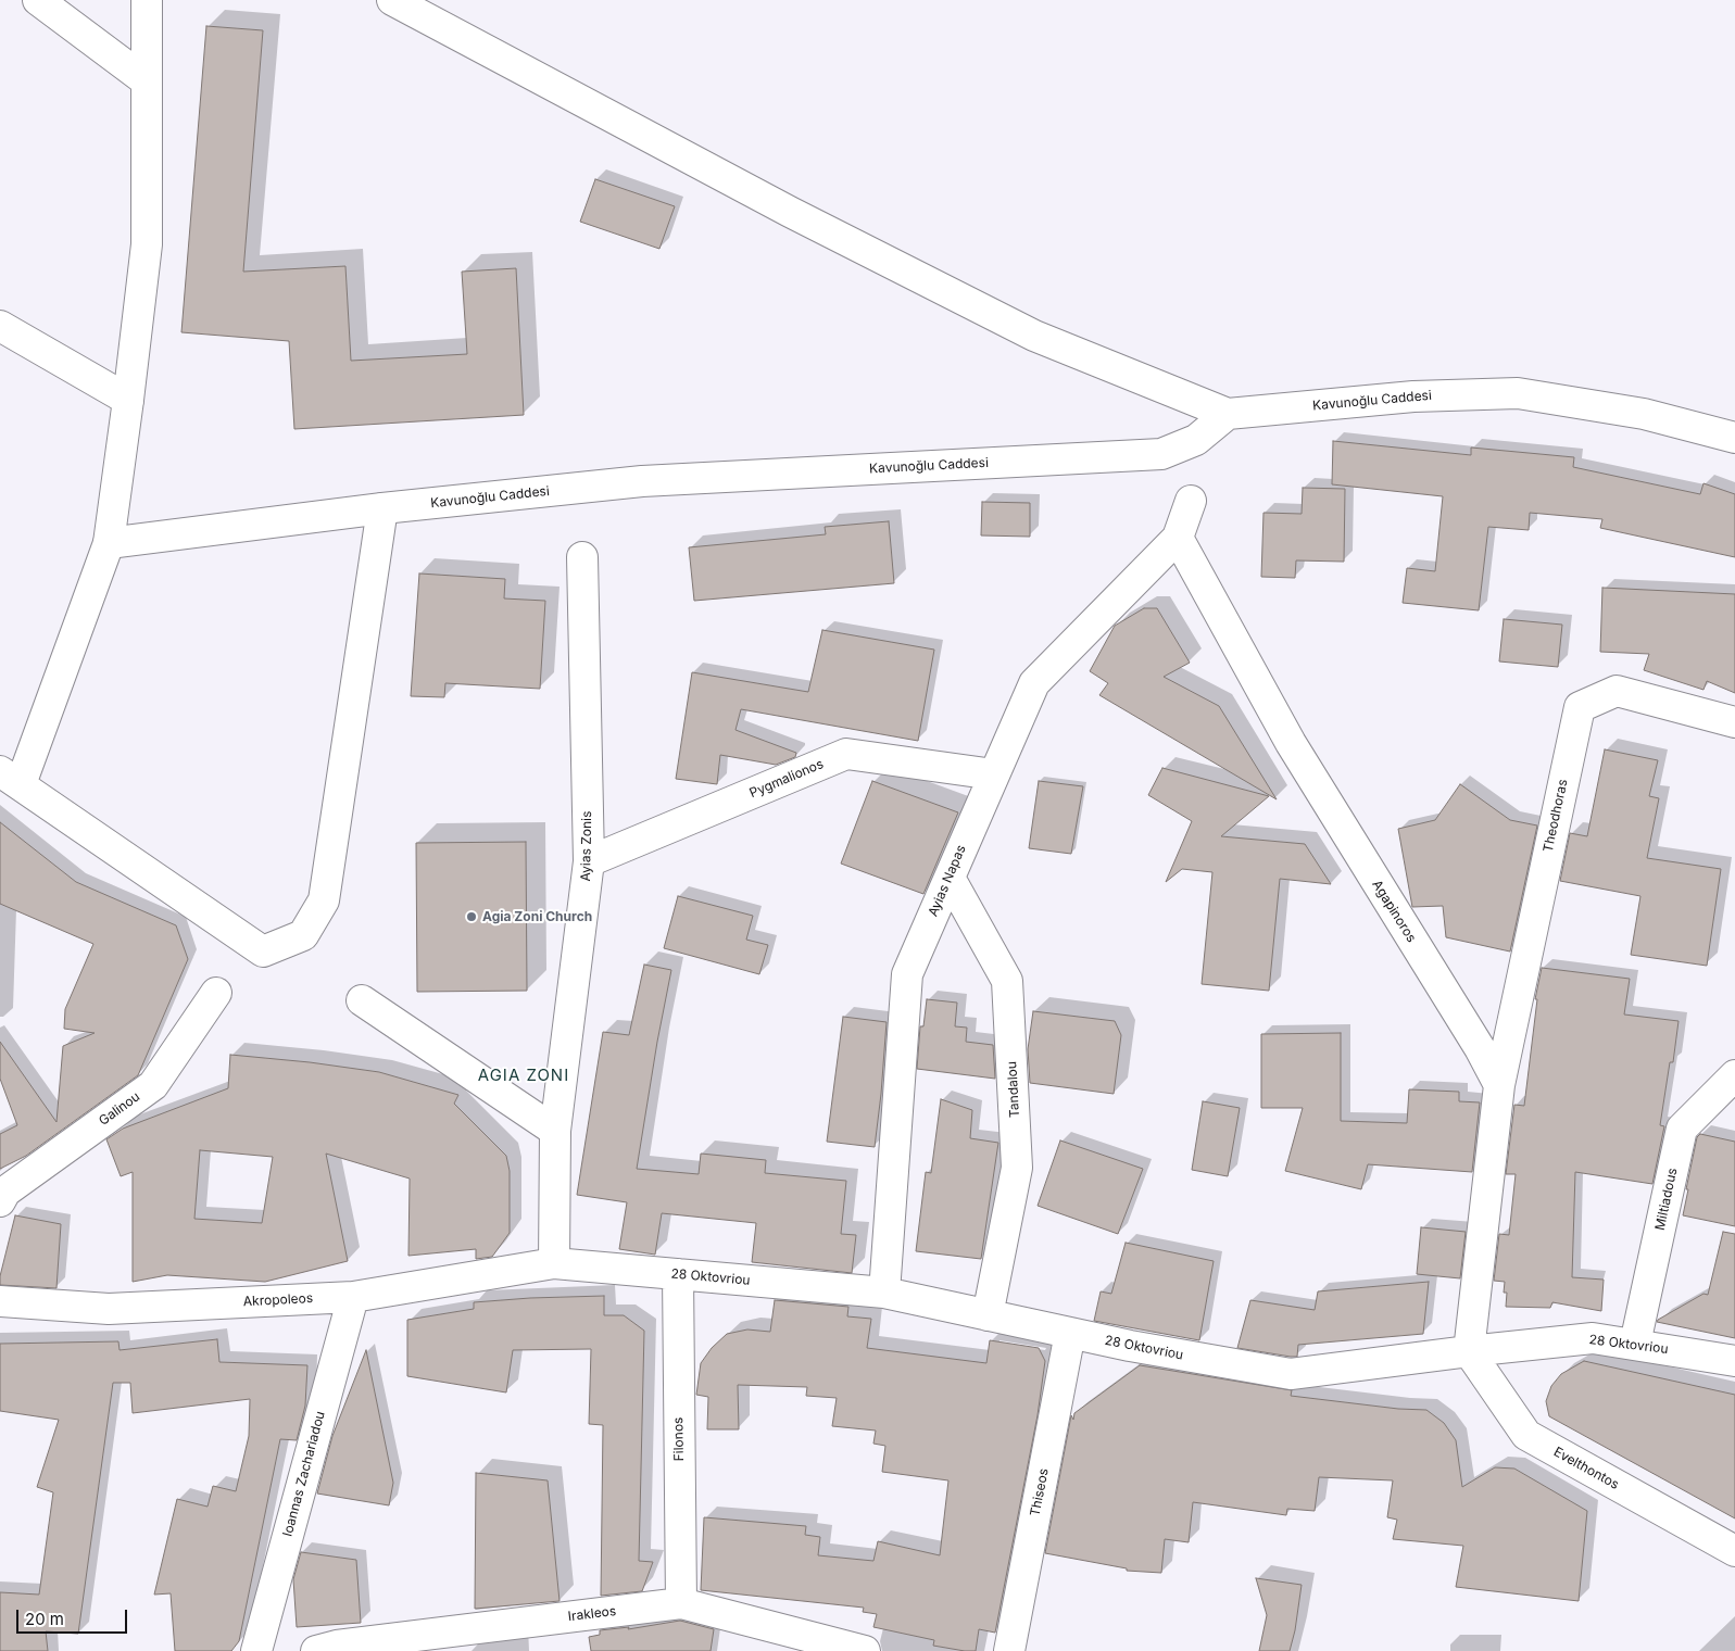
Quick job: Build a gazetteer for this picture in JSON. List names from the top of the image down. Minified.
{"streets":{"street":["Kavunoğlu Caddesi","Pygmalionos","Theodhoras","Ayias Zonis","Ayias Napas","Agapinoros","Tandalou","Galinou","Miltiadous","28 Oktovriou","Akropoleos","Filonos","Evelthontos","Ioannas Zachariadou","Thiseos","Irakleos"]},"crossings":[["Pygmalionos","Ayias Zonis"],["Pygmalionos","Ayias Napas"],["Theodhoras","Agapinoros"],["Ayias Zonis","28 Oktovriou"],["Ayias Zonis","Akropoleos"],["Ayias Napas","Agapinoros"],["Ayias Napas","Tandalou"],["Ayias Napas","28 Oktovriou"],["Tandalou","28 Oktovriou"],["Miltiadous","28 Oktovriou"],["28 Oktovriou","Akropoleos"],["28 Oktovriou","Filonos"],["28 Oktovriou","Evelthontos"],["28 Oktovriou","Thiseos"],["Akropoleos","Ioannas Zachariadou"],["Filonos","Irakleos"]],"districts":["AGIA ZONI"],"places":["Agia Zoni Church"],"scale_bar":"20 m"}
